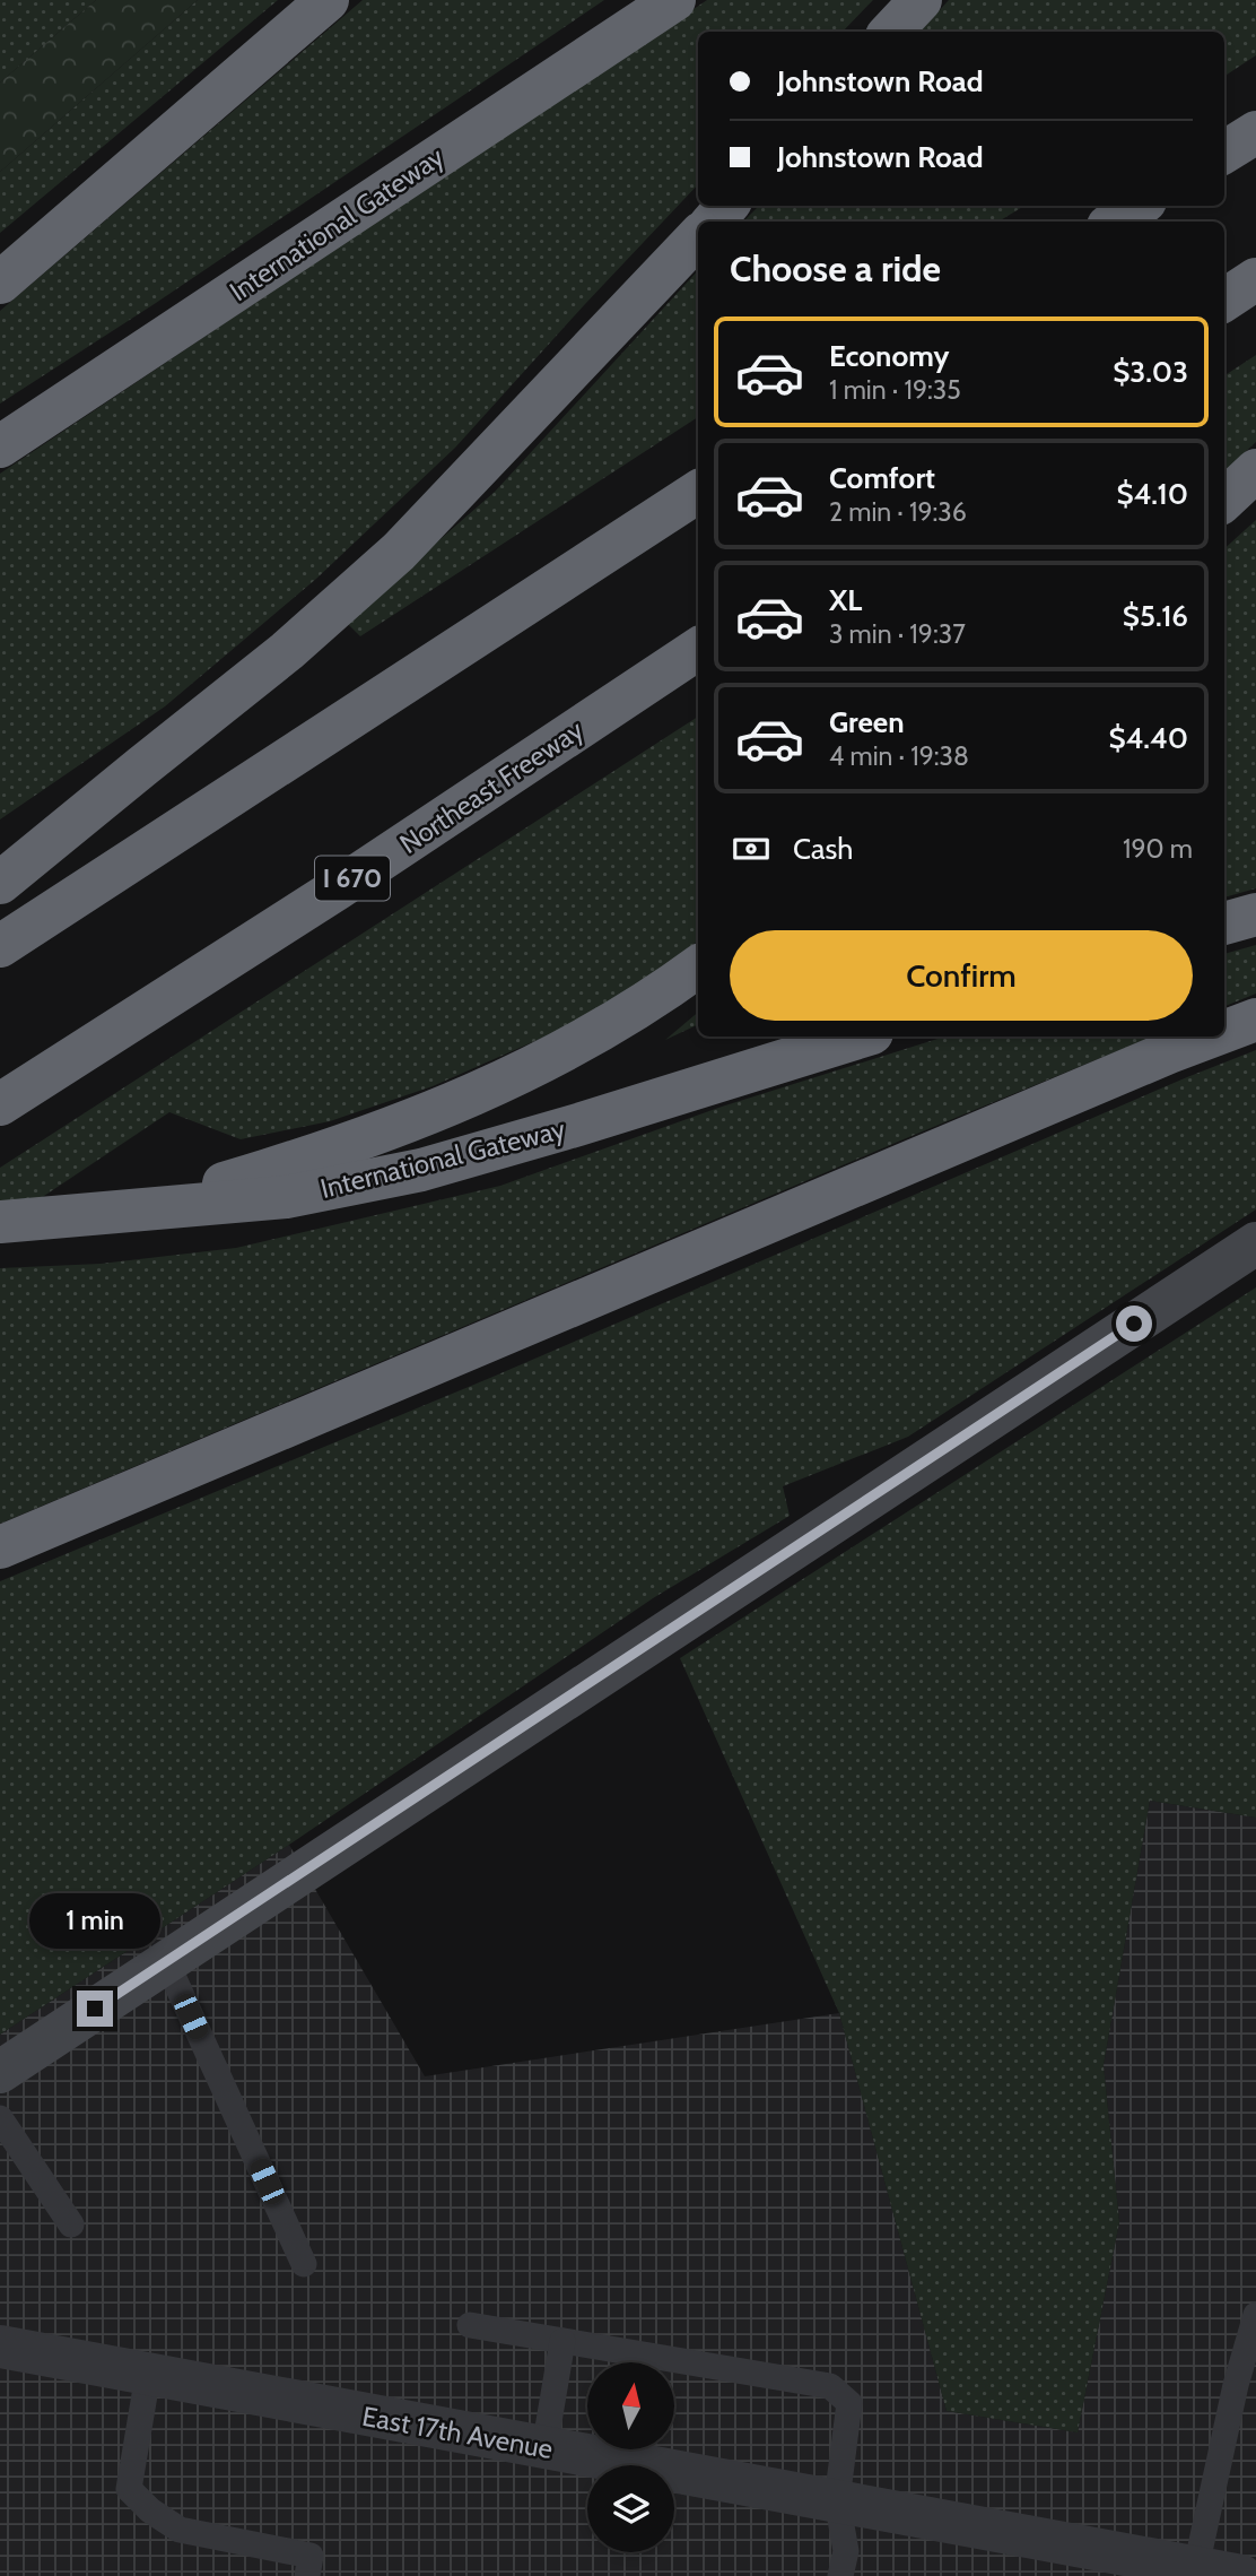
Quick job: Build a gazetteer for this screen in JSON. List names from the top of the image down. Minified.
{"streets":{"highway":["International Gateway","Northeast Freeway","I 670"],"street":["East 17th Avenue"]},"north":"top","page":{"banner":["Johnstown Road","Johnstown Road"],"heading":"Choose a ride","list":[{"name":"Economy","note":"1 min · 19:35","value":"$3.03"},{"name":"Comfort","note":"2 min · 19:36","value":"$4.10"},{"name":"XL","note":"3 min · 19:37","value":"$5.16"},{"name":"Green","note":"4 min · 19:38","value":"$4.40"}],"pay":["Cash","190 m"],"buttons":"Confirm","bubble":"1 min"}}
